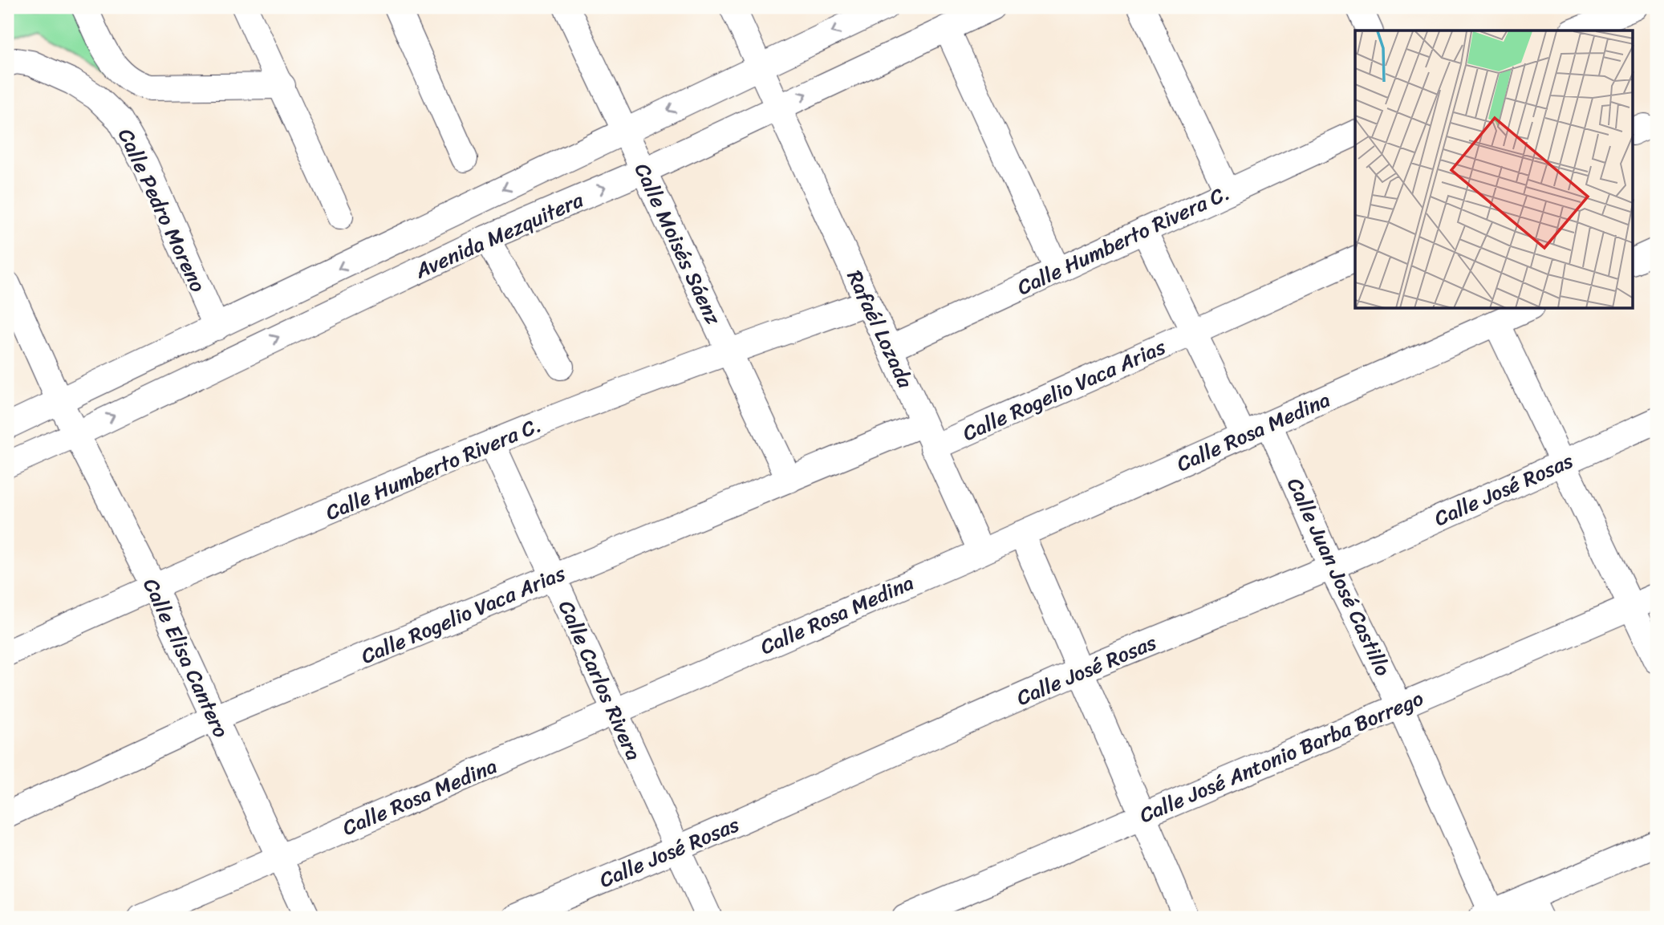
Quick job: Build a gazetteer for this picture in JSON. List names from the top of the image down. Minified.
{"streets":{"street":["Calle Pedro Moreno","Avenida Mezquitera","Calle Humberto Rivera C.","Calle Moisés Sáenz","Rafaél Lozada","Calle Rogelio Vaca Arias","Calle Rosa Medina","Calle José Rosas","Calle Juan José Castillo","Calle Elisa Cantero","Calle Carlos Rivera","Calle José Antonio Barba Borrego"]},"crossings":[["Calle Pedro Moreno","Avenida Mezquitera"],["Avenida Mezquitera","Calle Moisés Sáenz"],["Avenida Mezquitera","Rafaél Lozada"],["Avenida Mezquitera","Calle Elisa Cantero"],["Calle Humberto Rivera C.","Calle Moisés Sáenz"],["Calle Humberto Rivera C.","Rafaél Lozada"],["Calle Humberto Rivera C.","Calle Elisa Cantero"],["Calle Humberto Rivera C.","Calle Carlos Rivera"],["Calle Moisés Sáenz","Calle Rogelio Vaca Arias"],["Rafaél Lozada","Calle Rogelio Vaca Arias"],["Rafaél Lozada","Calle Rosa Medina"],["Calle Rogelio Vaca Arias","Calle Elisa Cantero"],["Calle Rogelio Vaca Arias","Calle Carlos Rivera"],["Calle Rosa Medina","Calle Juan José Castillo"],["Calle Rosa Medina","Calle Elisa Cantero"],["Calle Rosa Medina","Calle Carlos Rivera"],["Calle José Rosas","Calle Juan José Castillo"],["Calle José Rosas","Calle Carlos Rivera"],["Calle Juan José Castillo","Calle José Antonio Barba Borrego"]]}
